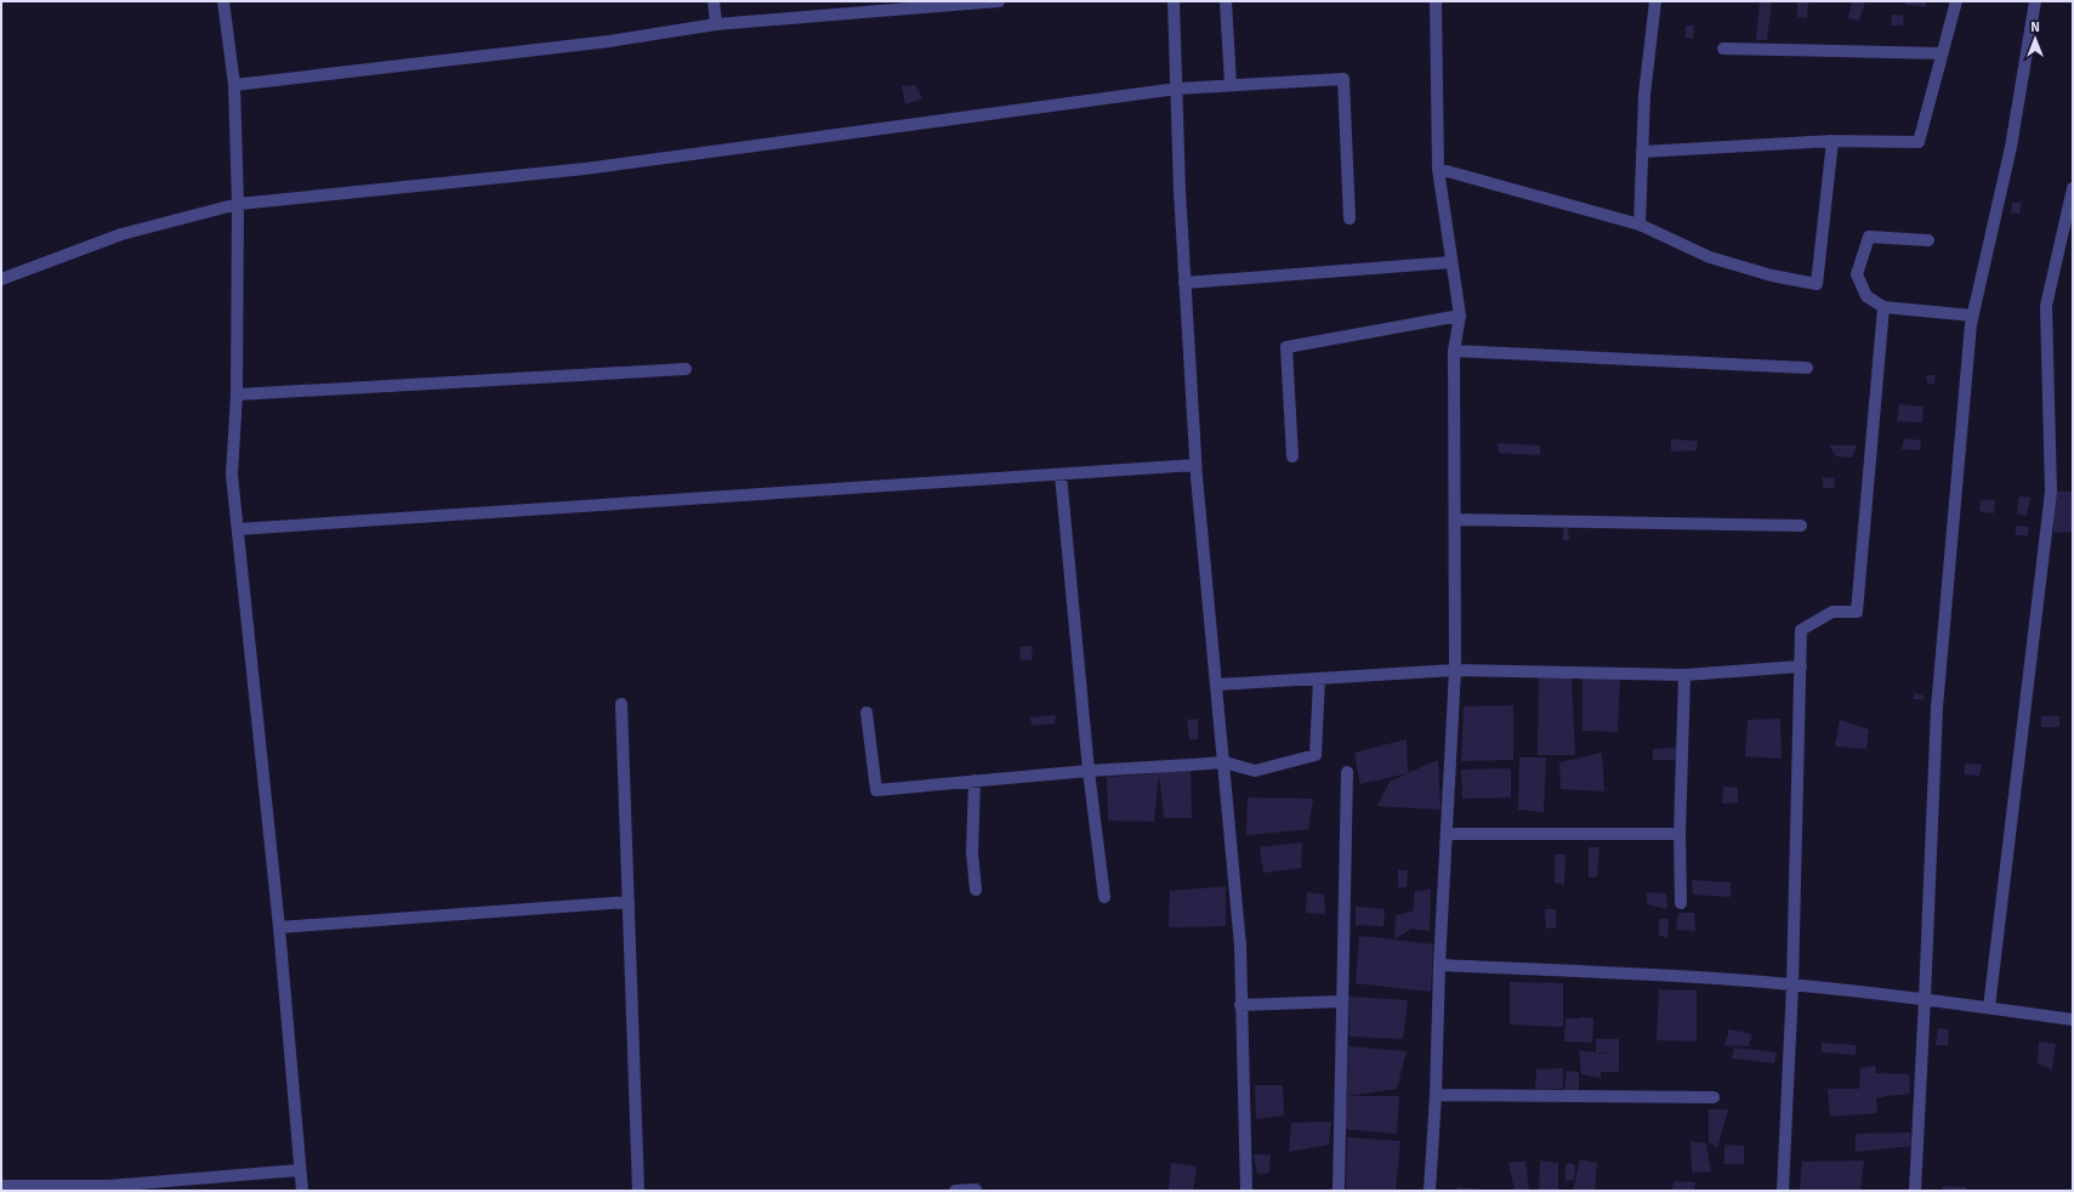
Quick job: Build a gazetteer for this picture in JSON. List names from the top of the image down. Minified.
{"north":"top"}
